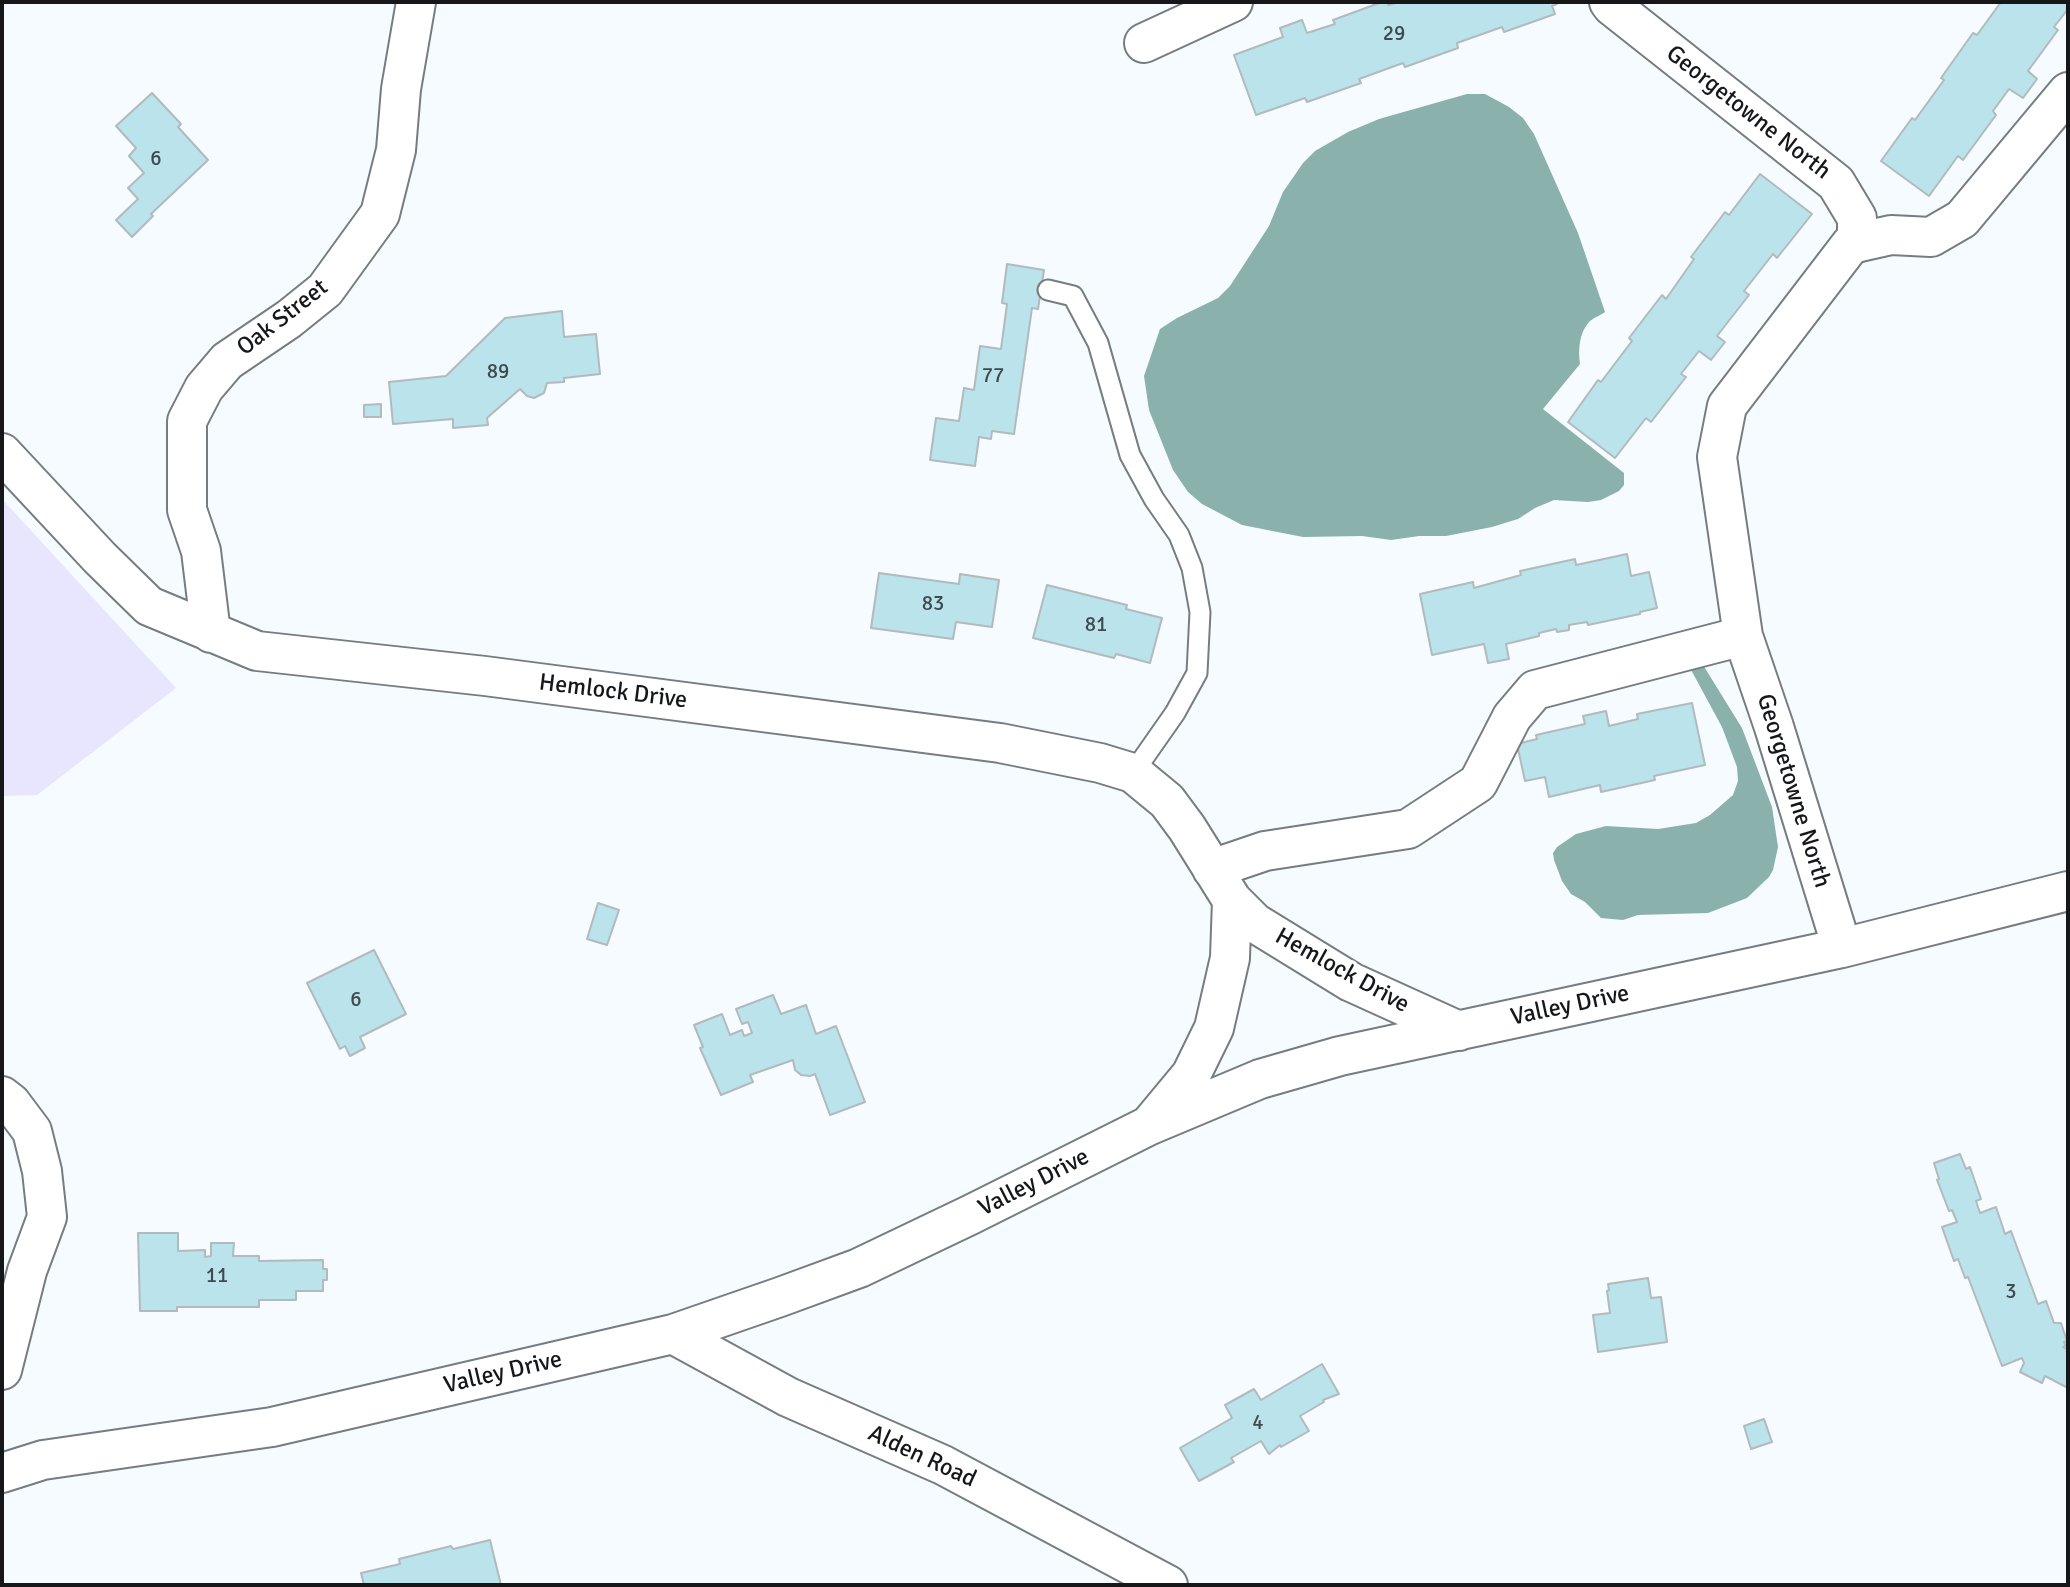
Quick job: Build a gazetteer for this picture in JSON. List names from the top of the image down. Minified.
{"streets":{"street":["Georgetowne North","Oak Street","Hemlock Drive","Valley Drive","Alden Road"]},"crossings":[["Georgetowne North","Valley Drive"],["Oak Street","Hemlock Drive"],["Hemlock Drive","Valley Drive"],["Valley Drive","Alden Road"]],"house_numbers":["29","6","89","77","83","81","6","11","3","4"]}
